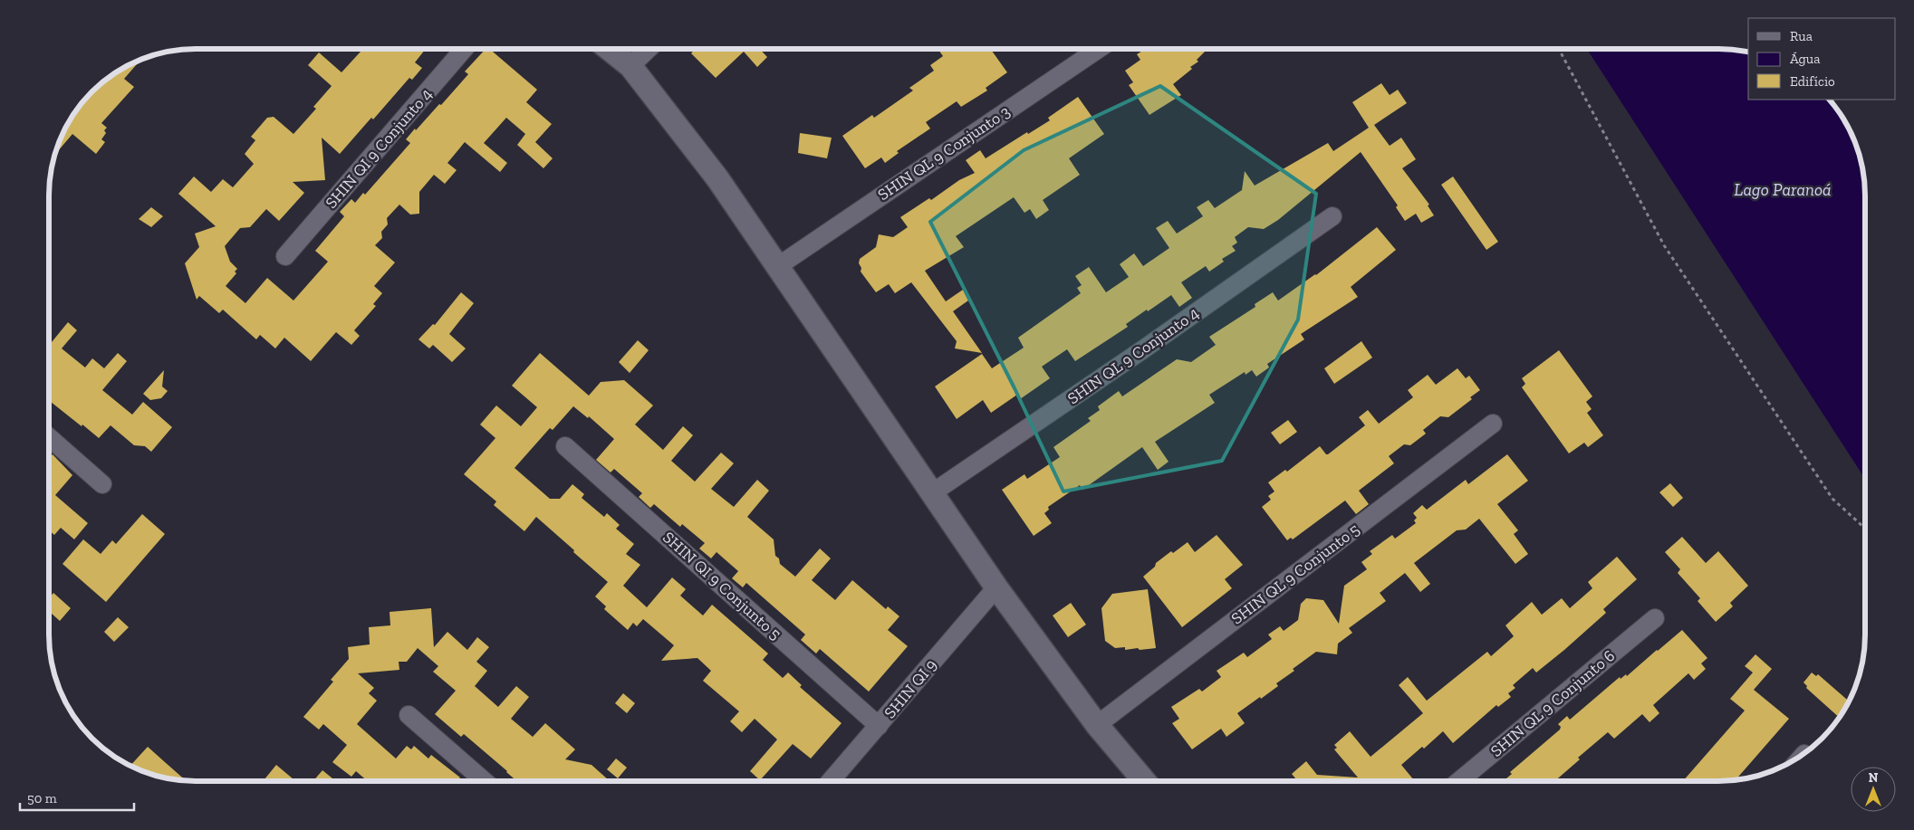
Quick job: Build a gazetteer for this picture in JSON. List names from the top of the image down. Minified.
{"streets":{"street":["SHIN QI 9 Conjunto 4","SHIN QL 9 Conjunto 3","SHIN QL 9 Conjunto 4","SHIN QL 9 Conjunto 5","SHIN QI 9 Conjunto 5","SHIN QI 9","SHIN QL 9 Conjunto 6"]},"crossings":[["SHIN QI 9 Conjunto 5","SHIN QI 9"]],"water":["Lago Paranoá"],"legend":["Rua","Água","Edifício"],"scale_bar":"50 m","north":"top"}
